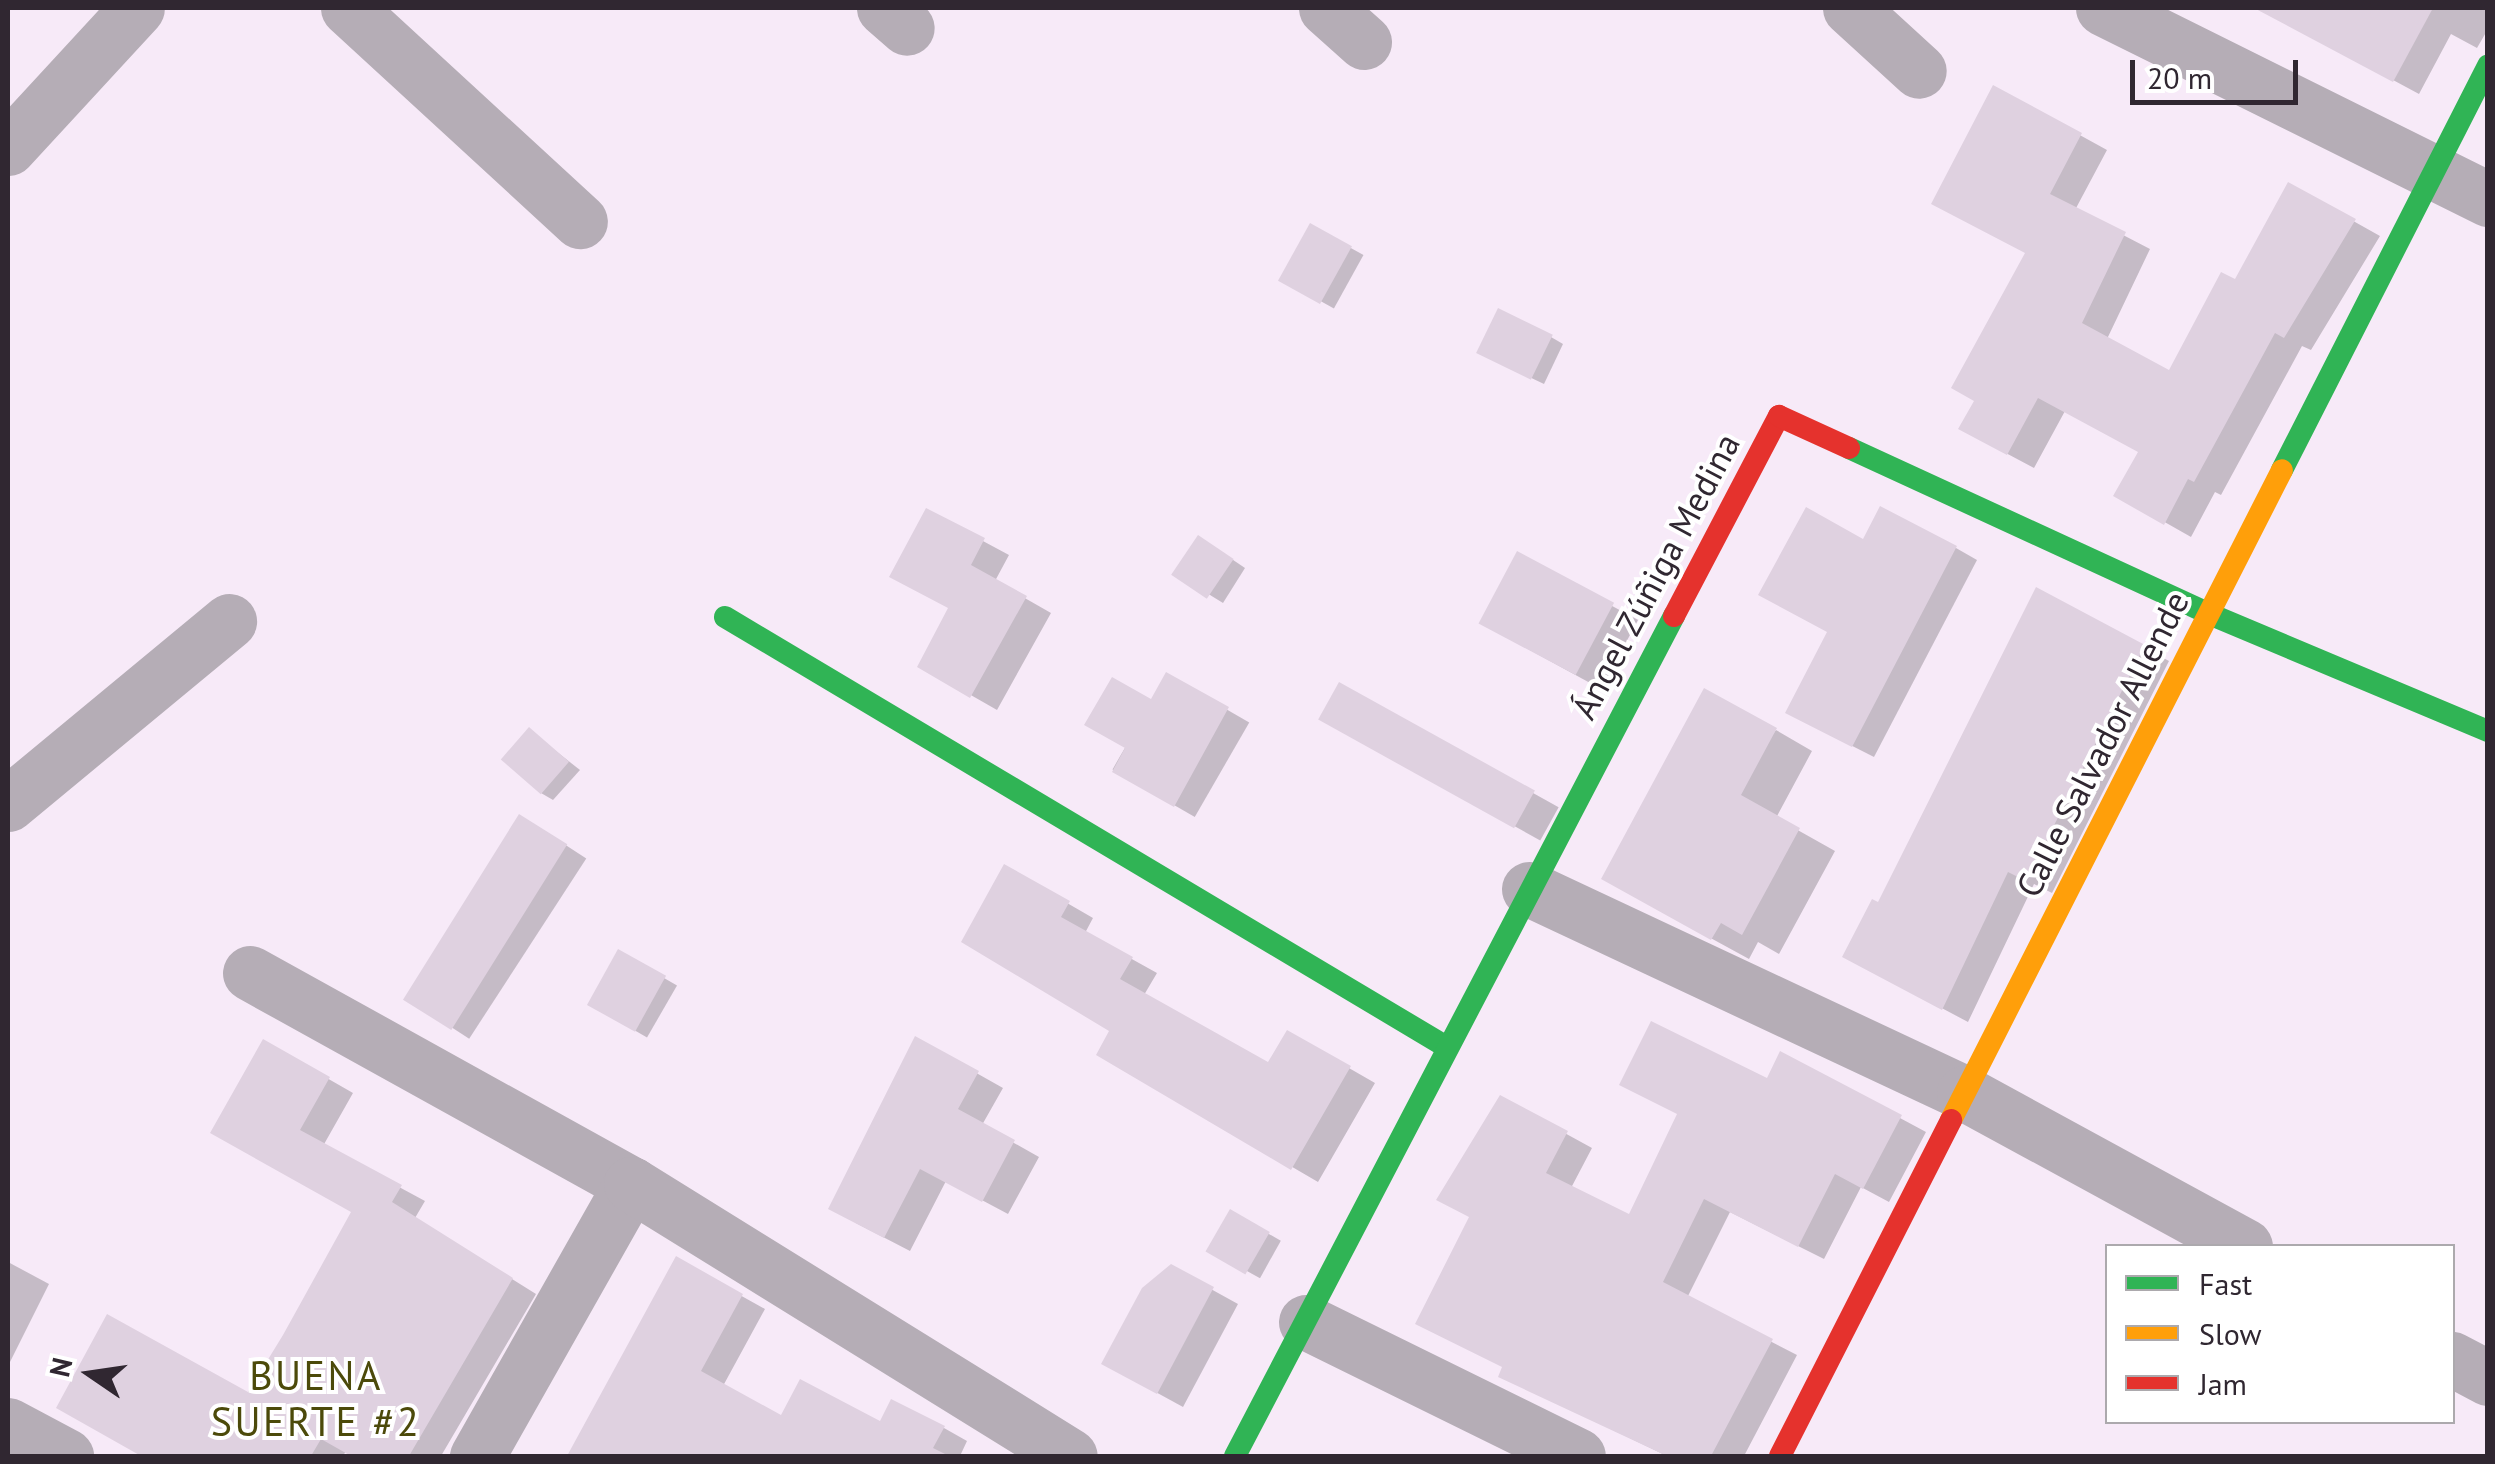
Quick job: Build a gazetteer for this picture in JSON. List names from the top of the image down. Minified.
{"streets":{"street":["Ángel Zúñiga Medina","Calle Salvador Allende"]},"crossings":[["Ángel Zúñiga Medina","Calle Salvador Allende"]],"districts":["BUENA SUERTE #2"],"legend":["Fast","Slow","Jam"],"scale_bar":"20 m","north":"left"}
